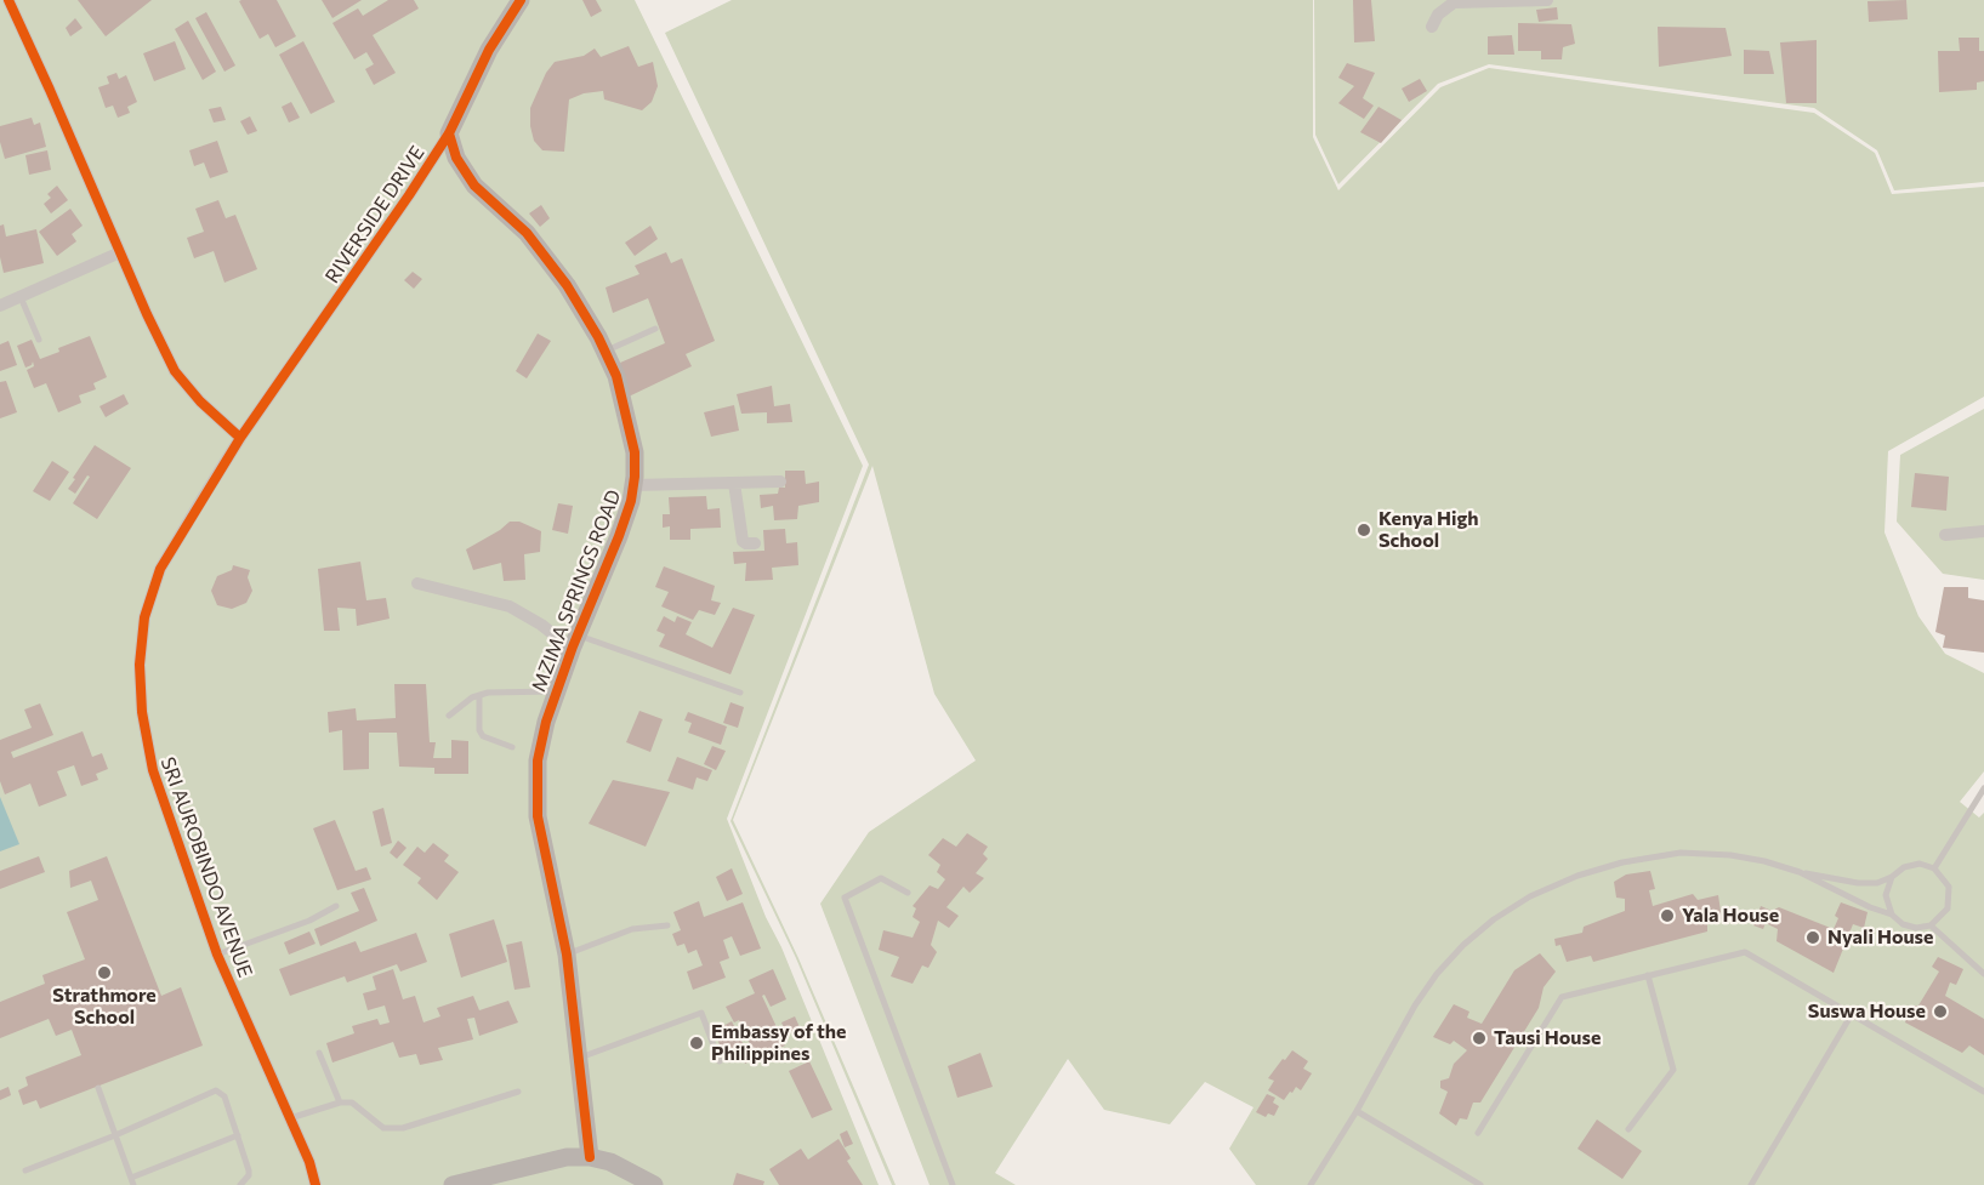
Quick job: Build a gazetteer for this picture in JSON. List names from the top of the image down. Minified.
{"streets":{"street":["RIVERSIDE DRIVE","MZIMA SPRINGS ROAD","SRI AUROBINDO AVENUE"]},"crossings":[["RIVERSIDE DRIVE","MZIMA SPRINGS ROAD"],["RIVERSIDE DRIVE","SRI AUROBINDO AVENUE"]],"places":["Kenya High School","Yala House","Nyali House","Strathmore School","Suswa House","Tausi House","Embassy of the Philippines"]}
